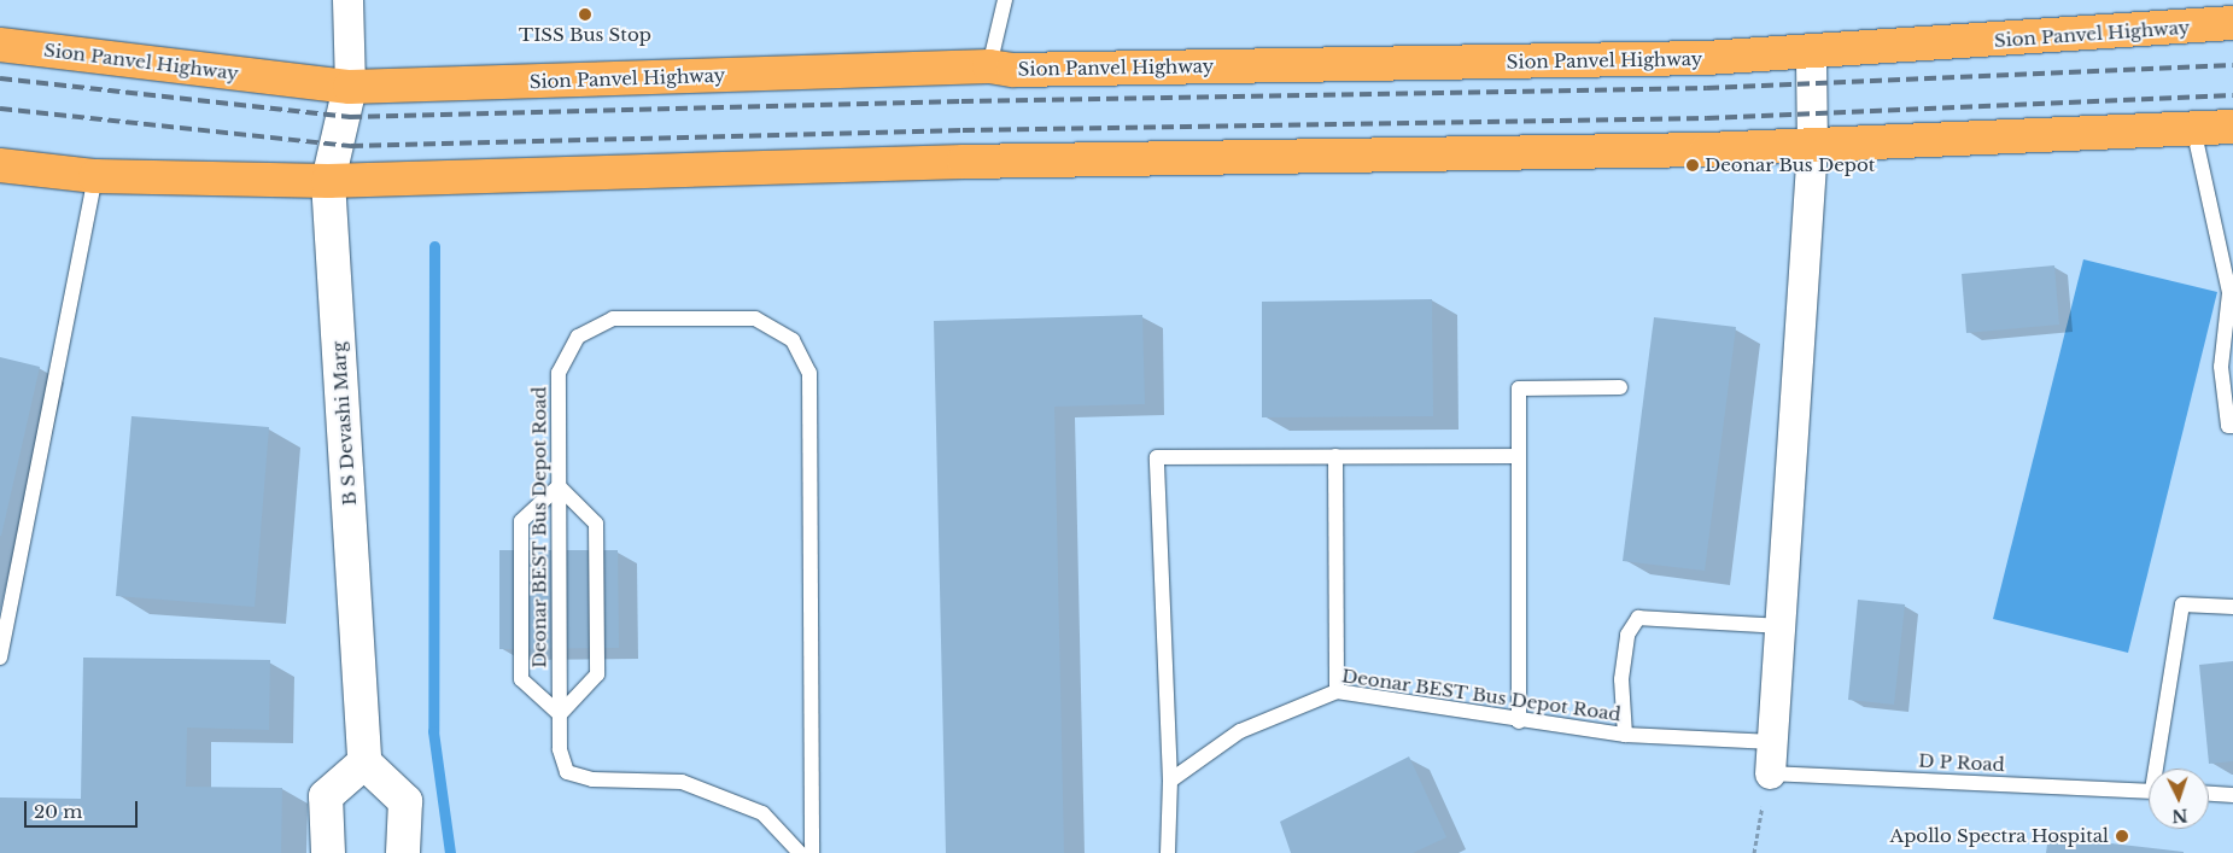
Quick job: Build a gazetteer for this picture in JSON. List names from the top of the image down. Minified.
{"streets":{"highway":["Sion Panvel Highway"],"main road":["B S Devashi Marg"],"lane":["Deonar BEST Bus Depot Road","D P Road"]},"crossings":[["Sion Panvel Highway","B S Devashi Marg"]],"places":["TISS Bus Stop","Deonar Bus Depot","Apollo Spectra Hospital"],"scale_bar":"20 m","north":"bottom"}
